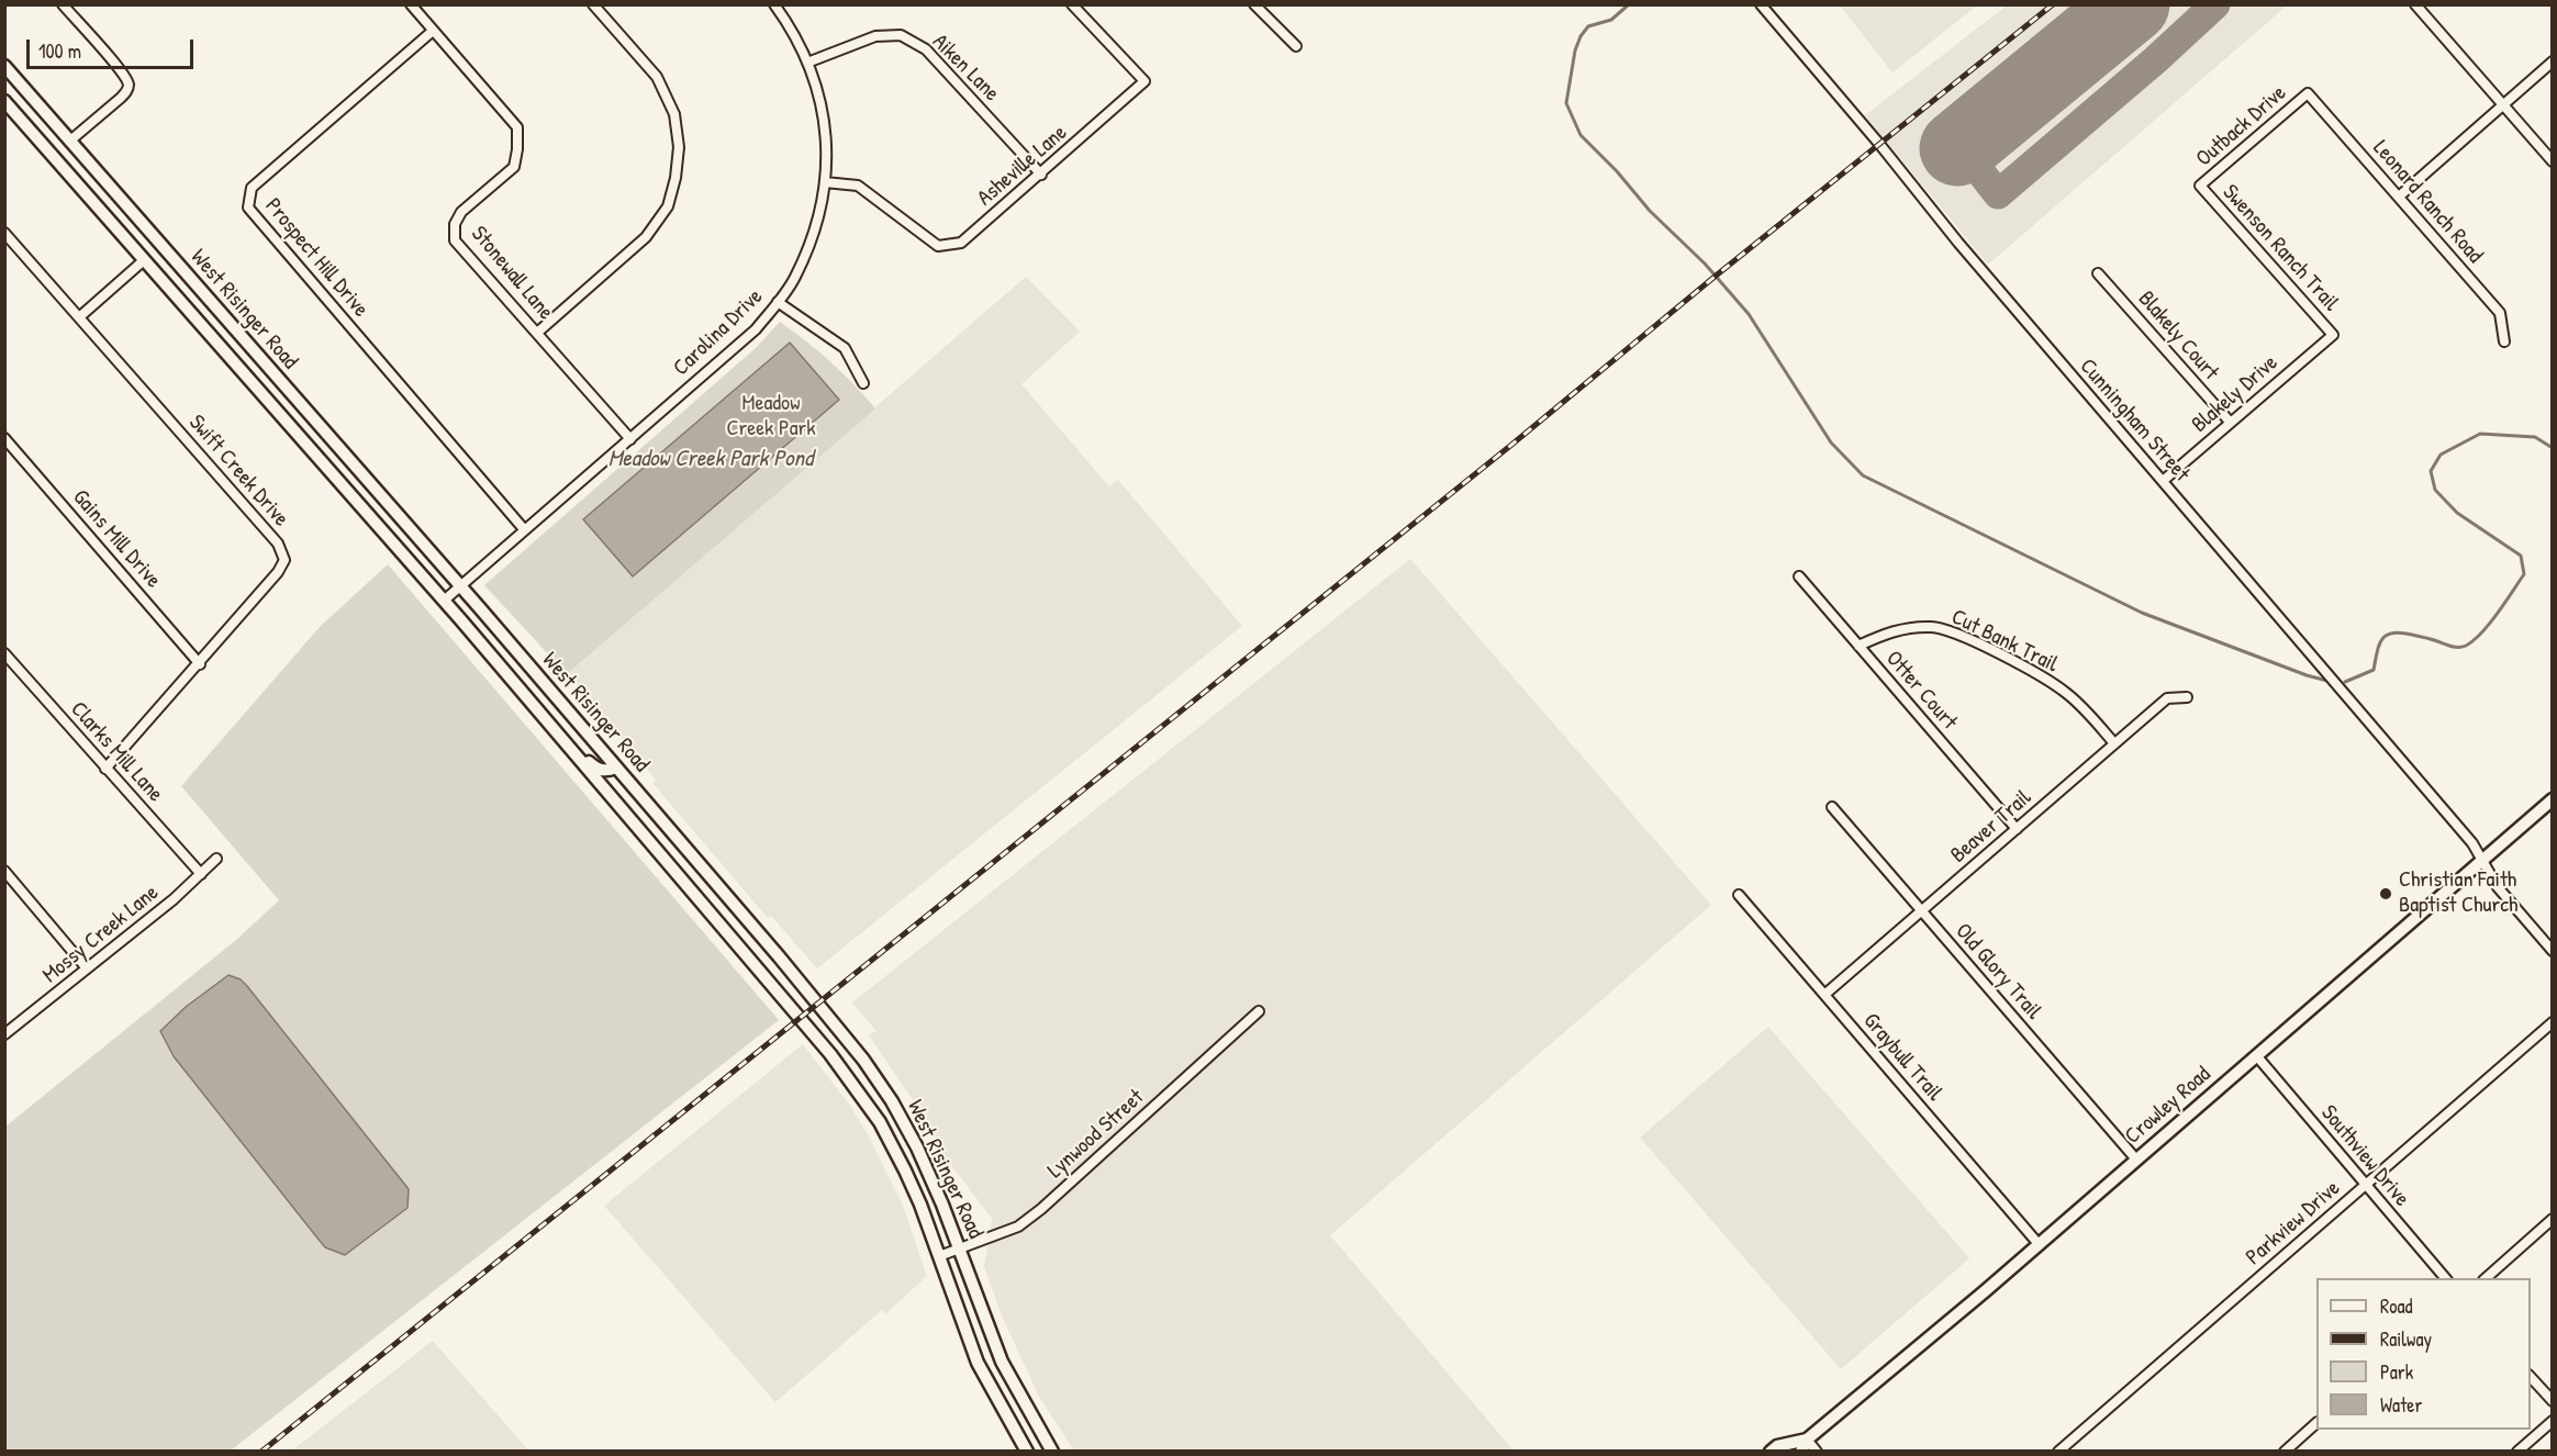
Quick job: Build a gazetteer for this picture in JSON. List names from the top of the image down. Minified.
{"streets":{"main road":["West Risinger Road","Crowley Road"],"street":["Aiken Lane","Outback Drive","Asheville Lane","Leonard Ranch Road","Swenson Ranch Trail","Prospect Hill Drive","Stonewall Lane","Carolina Drive","Blakely Court","Blakely Drive","Cunningham Street","Swift Creek Drive","Gains Mill Drive","Cut Bank Trail","Otter Court","Clarks Mill Lane","Beaver Trail","Mossy Creek Lane","Old Glory Trail","Graybull Trail","Lynwood Street","Southview Drive","Parkview Drive"]},"crossings":[["Aiken Lane","Asheville Lane"],["Aiken Lane","Carolina Drive"],["Outback Drive","Leonard Ranch Road"],["Outback Drive","Swenson Ranch Trail"],["Asheville Lane","Carolina Drive"],["Swenson Ranch Trail","Blakely Drive"],["Prospect Hill Drive","Stonewall Lane"],["Prospect Hill Drive","Carolina Drive"],["Stonewall Lane","Carolina Drive"],["West Risinger Road","Carolina Drive"],["West Risinger Road","Lynwood Street"],["Blakely Court","Blakely Drive"],["Blakely Drive","Cunningham Street"],["Cunningham Street","Crowley Road"],["Swift Creek Drive","Gains Mill Drive"],["Swift Creek Drive","Clarks Mill Lane"],["Cut Bank Trail","Otter Court"],["Cut Bank Trail","Beaver Trail"],["Otter Court","Beaver Trail"],["Clarks Mill Lane","Mossy Creek Lane"],["Beaver Trail","Old Glory Trail"],["Beaver Trail","Graybull Trail"],["Old Glory Trail","Crowley Road"],["Graybull Trail","Crowley Road"],["Crowley Road","Southview Drive"],["Southview Drive","Parkview Drive"]],"water":["Meadow Creek Park Pond"],"parks":["Meadow Creek Park"],"places":["Christian Faith Baptist Church"],"legend":["Road","Railway","Park","Water"],"scale_bar":"100 m"}
